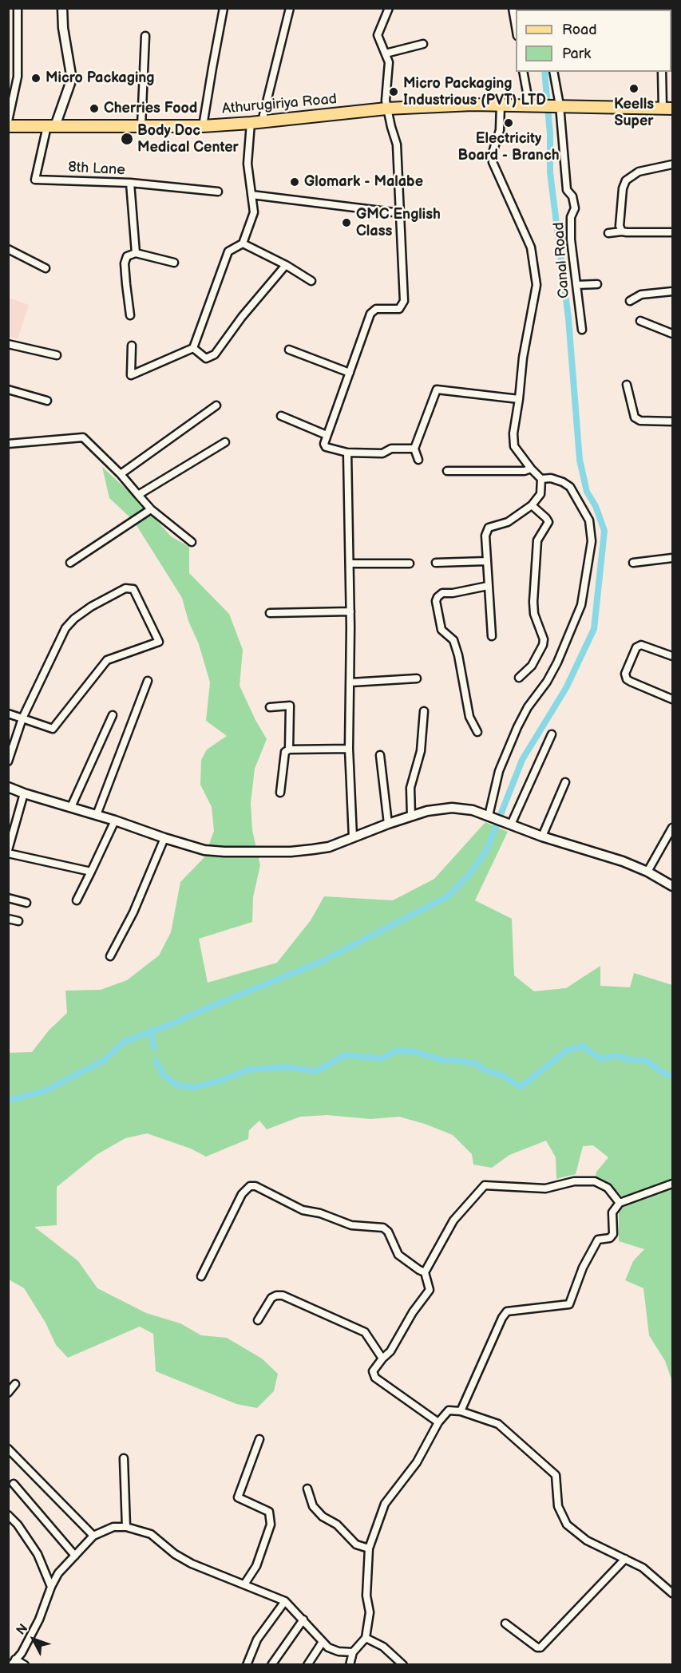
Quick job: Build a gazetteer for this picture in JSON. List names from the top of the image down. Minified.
{"streets":{"main road":["Athurugiriya Road"],"street":["8th Lane","Canal Road"]},"crossings":[["Athurugiriya Road","8th Lane"],["Athurugiriya Road","Canal Road"]],"places":["Micro Packaging","Keells Super","Micro Packaging Industrious (PVT) LTD","Cherries Food","Electricity Board - Branch","Body Doc Medical Center","Glomark - Malabe","GMC English Class"],"legend":["Road","Park"],"north":"top left"}
